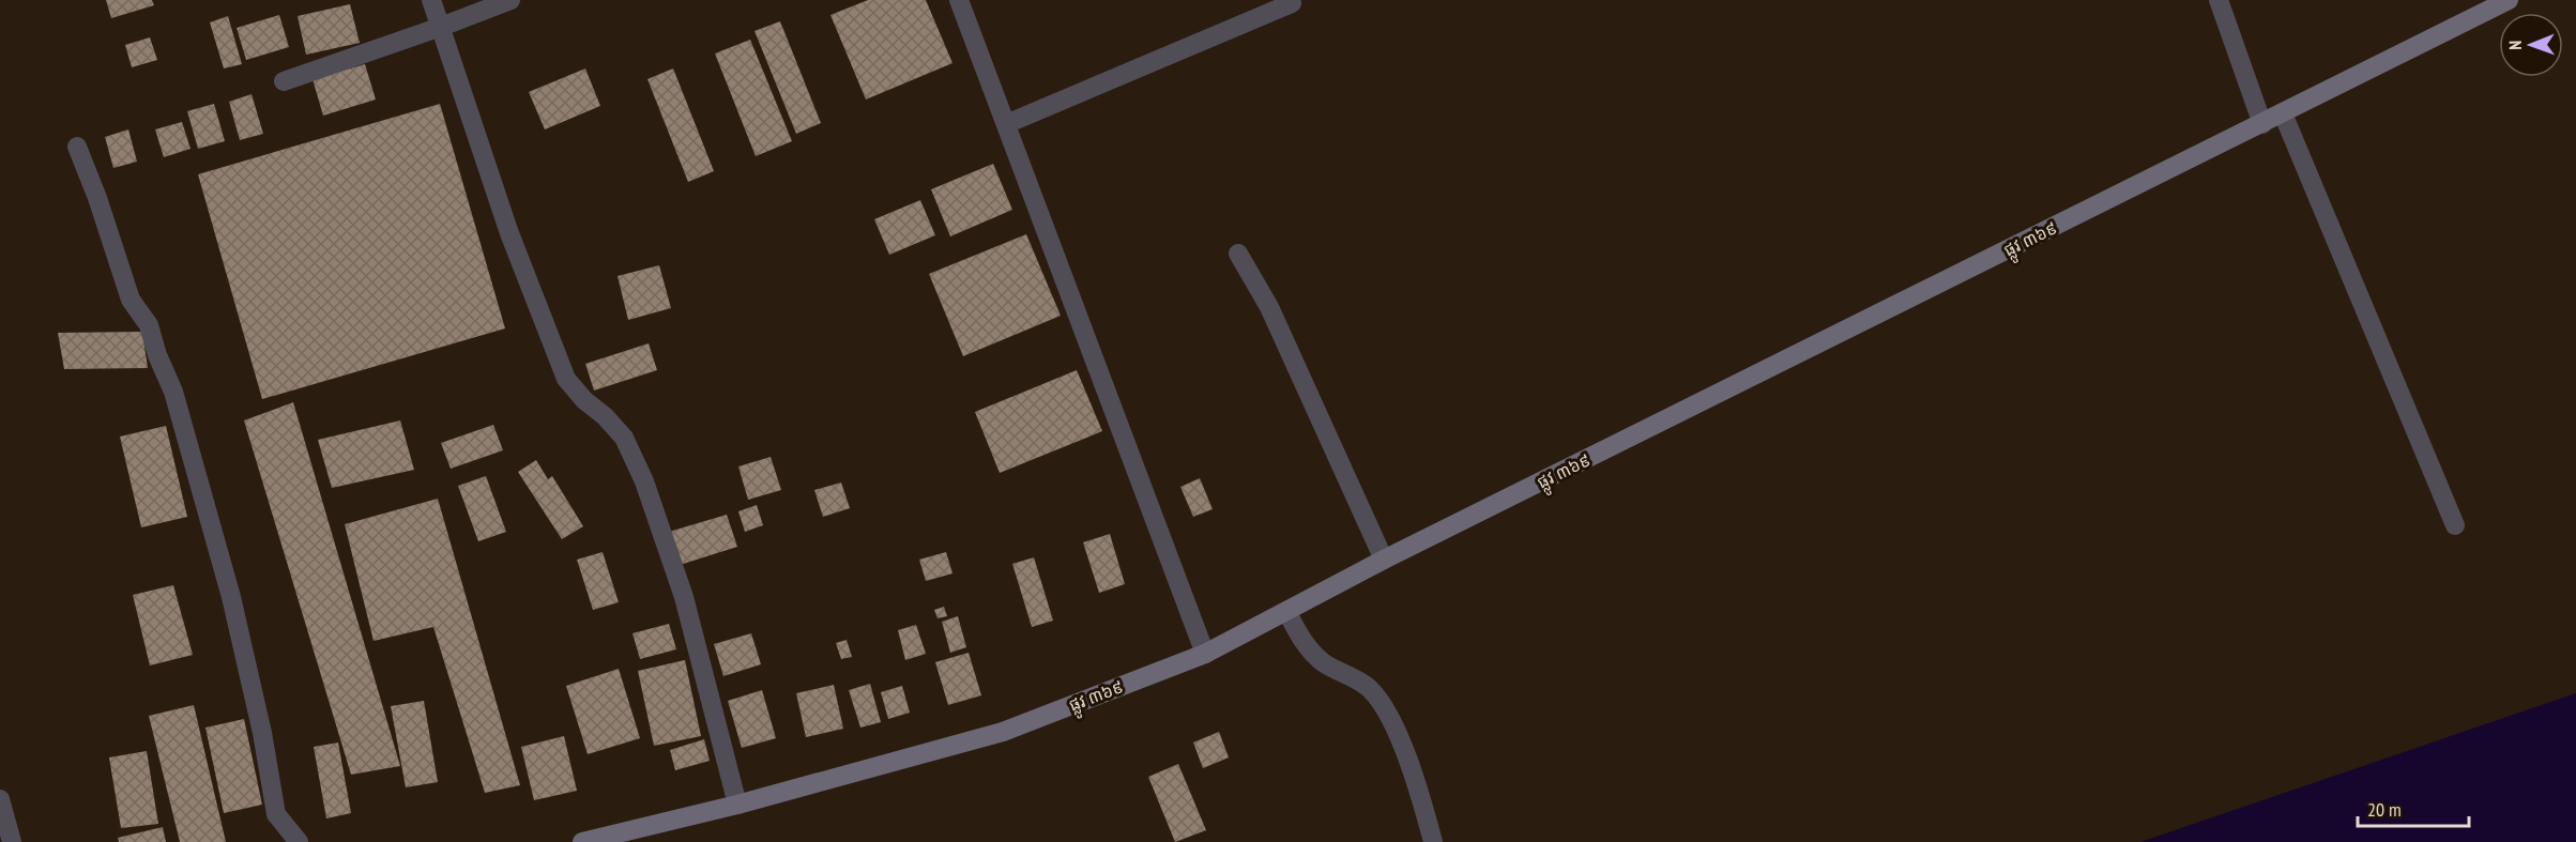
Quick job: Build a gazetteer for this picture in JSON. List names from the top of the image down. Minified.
{"streets":{"main road":["ផ្លូវ ៣៦៩"]},"scale_bar":"20 m","north":"left"}
